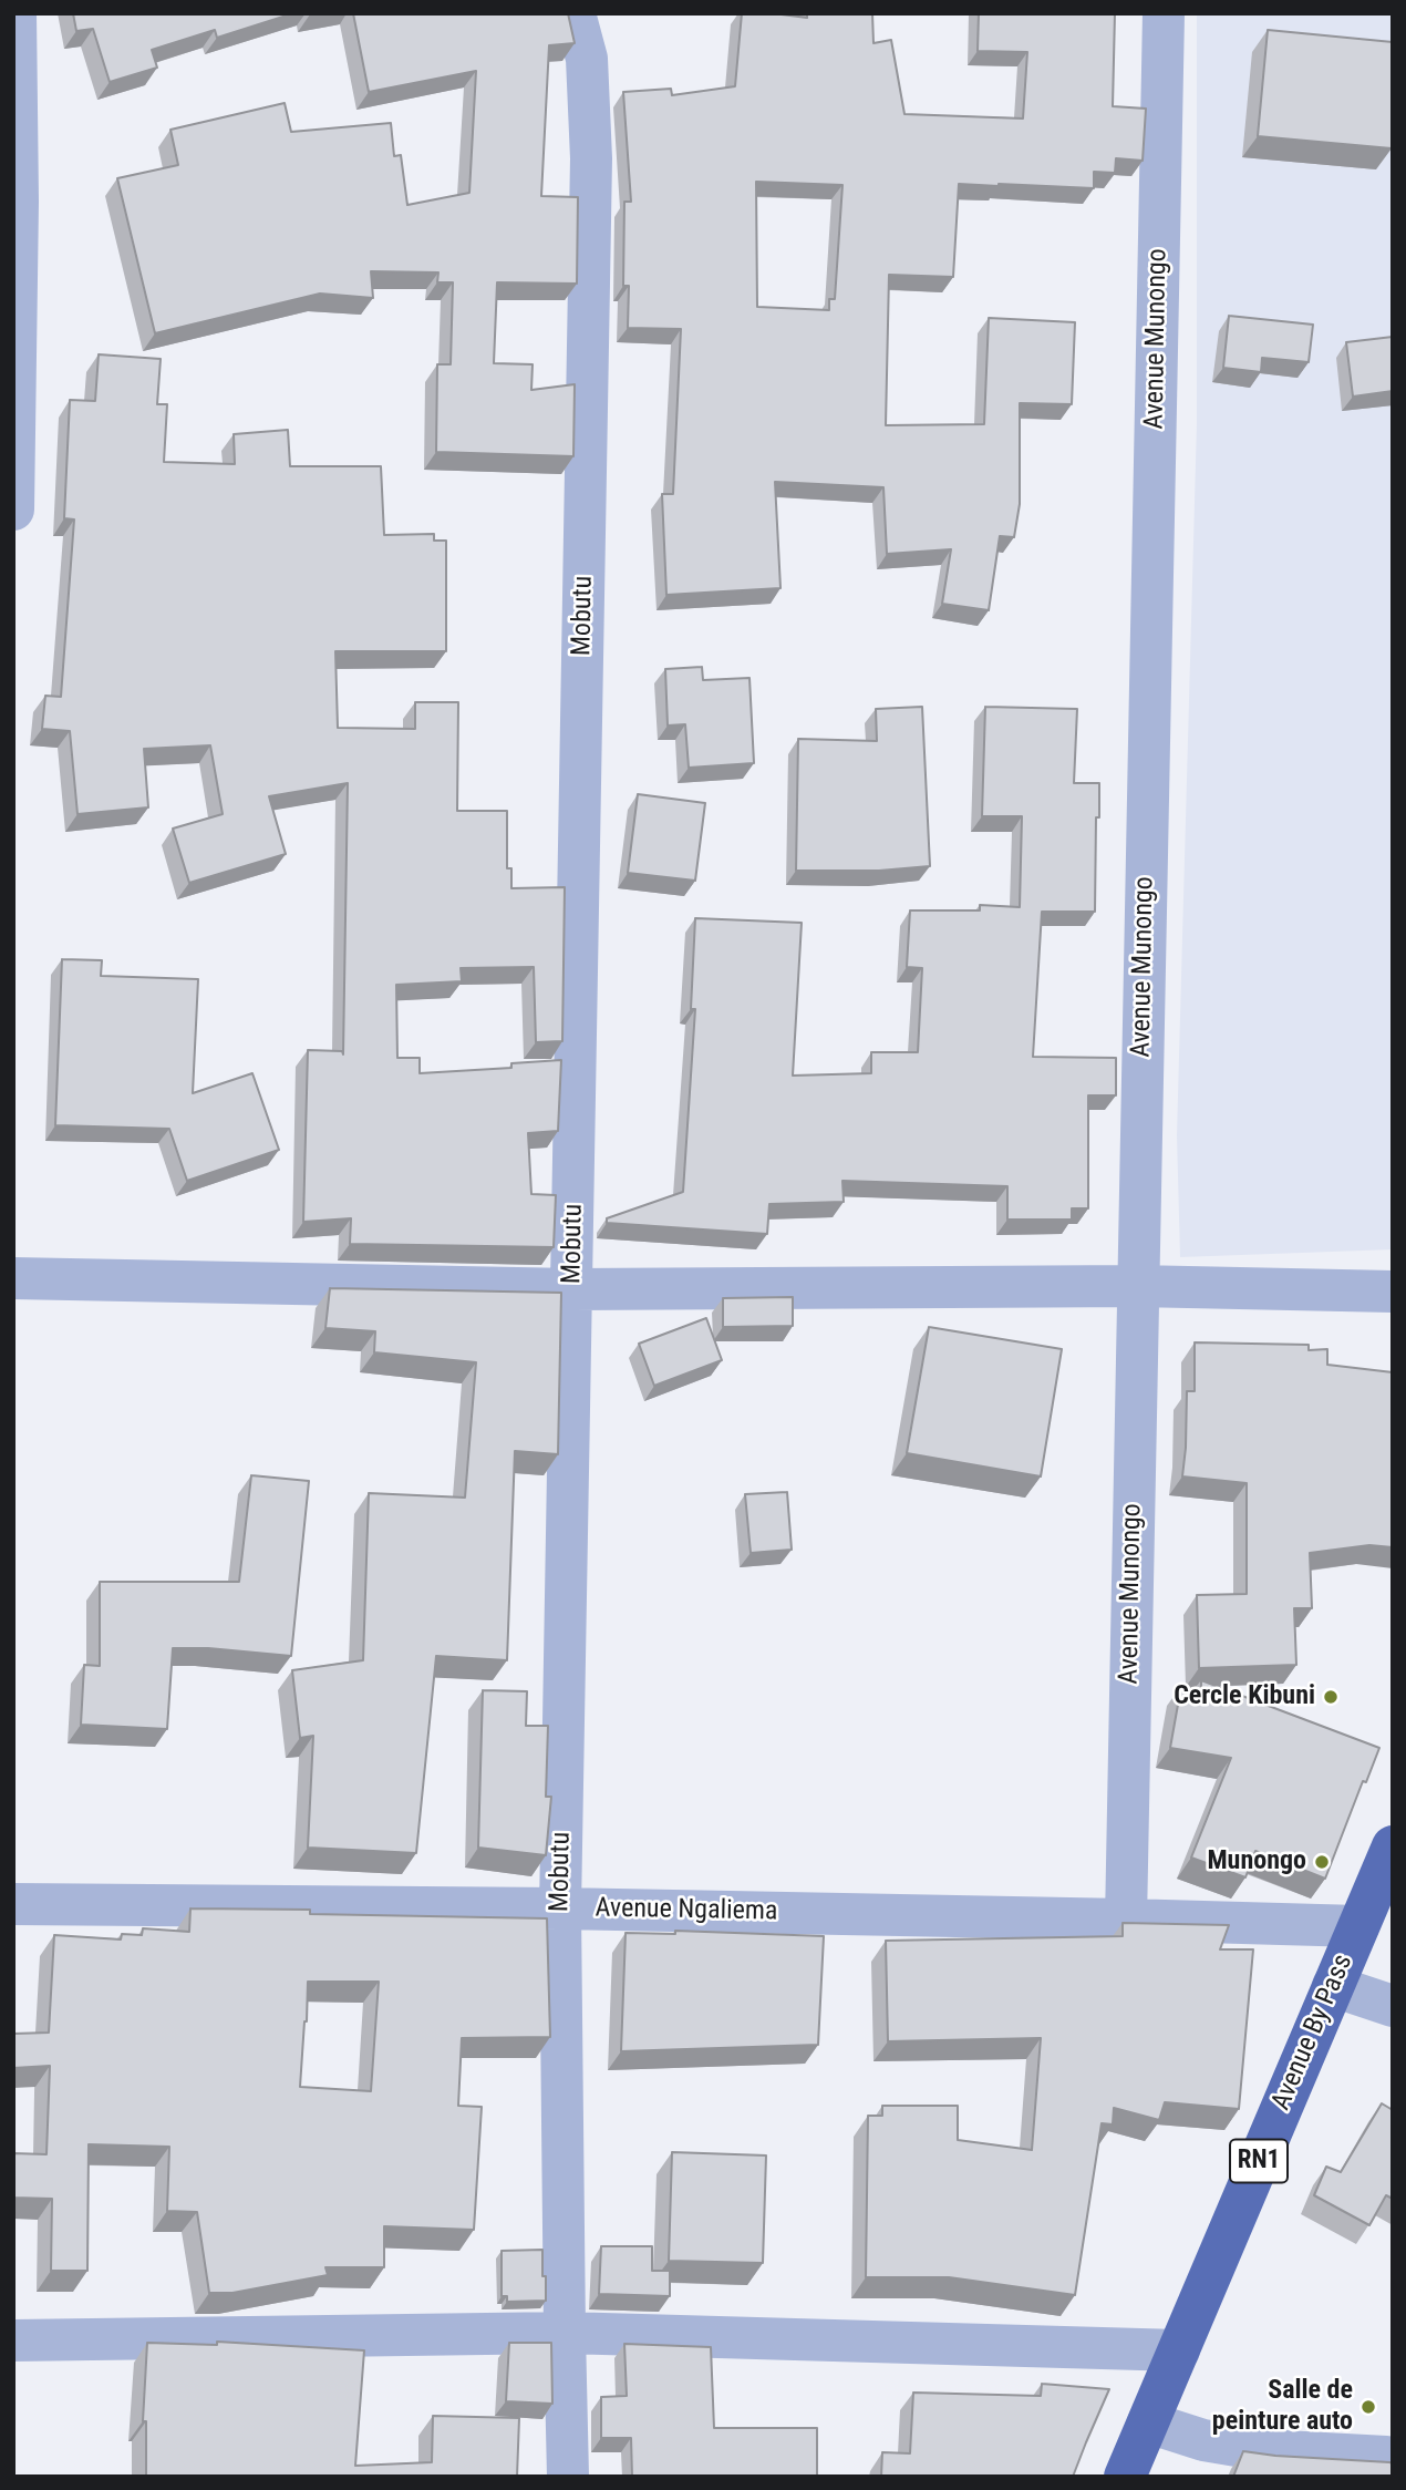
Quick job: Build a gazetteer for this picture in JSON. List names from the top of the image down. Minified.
{"streets":{"highway":["Avenue By Pass","RN1"],"street":["Avenue Munongo","Mobutu","Avenue Ngaliema"]},"crossings":[["Avenue Munongo","Avenue Ngaliema"],["Mobutu","Avenue Ngaliema"],["Avenue Ngaliema","Avenue By Pass"]],"places":["Cercle Kibuni","Munongo","Salle de peinture auto"]}
